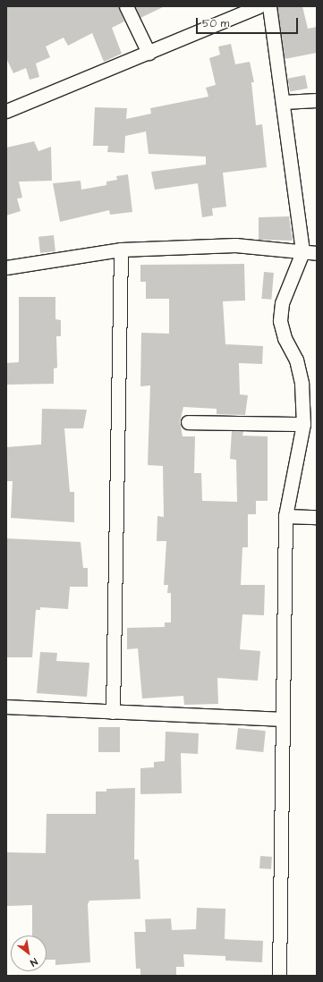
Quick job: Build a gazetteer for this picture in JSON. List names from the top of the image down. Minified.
{"scale_bar":"50 m","north":"bottom right"}
